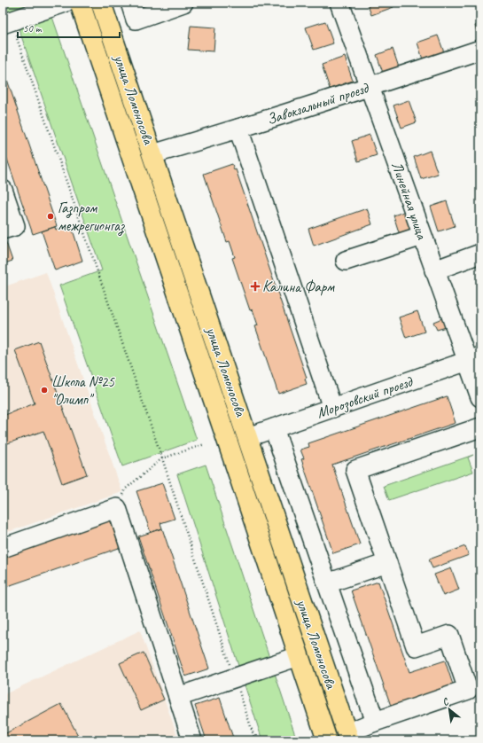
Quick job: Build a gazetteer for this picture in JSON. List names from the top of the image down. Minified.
{"streets":{"main road":["улица Ломоносова"],"street":["Завокзальный проезд","Линейная улица","Морозовский проезд"]},"crossings":[["улица Ломоносова","Завокзальный проезд"],["улица Ломоносова","Морозовский проезд"],["Завокзальный проезд","Линейная улица"],["Линейная улица","Морозовский проезд"]],"places":{"other":["Газпром межрегионгаз","Школа №25 \"Олимп\""],"health":["Калина Фарм"]},"scale_bar":"50 m","north":"top left"}
